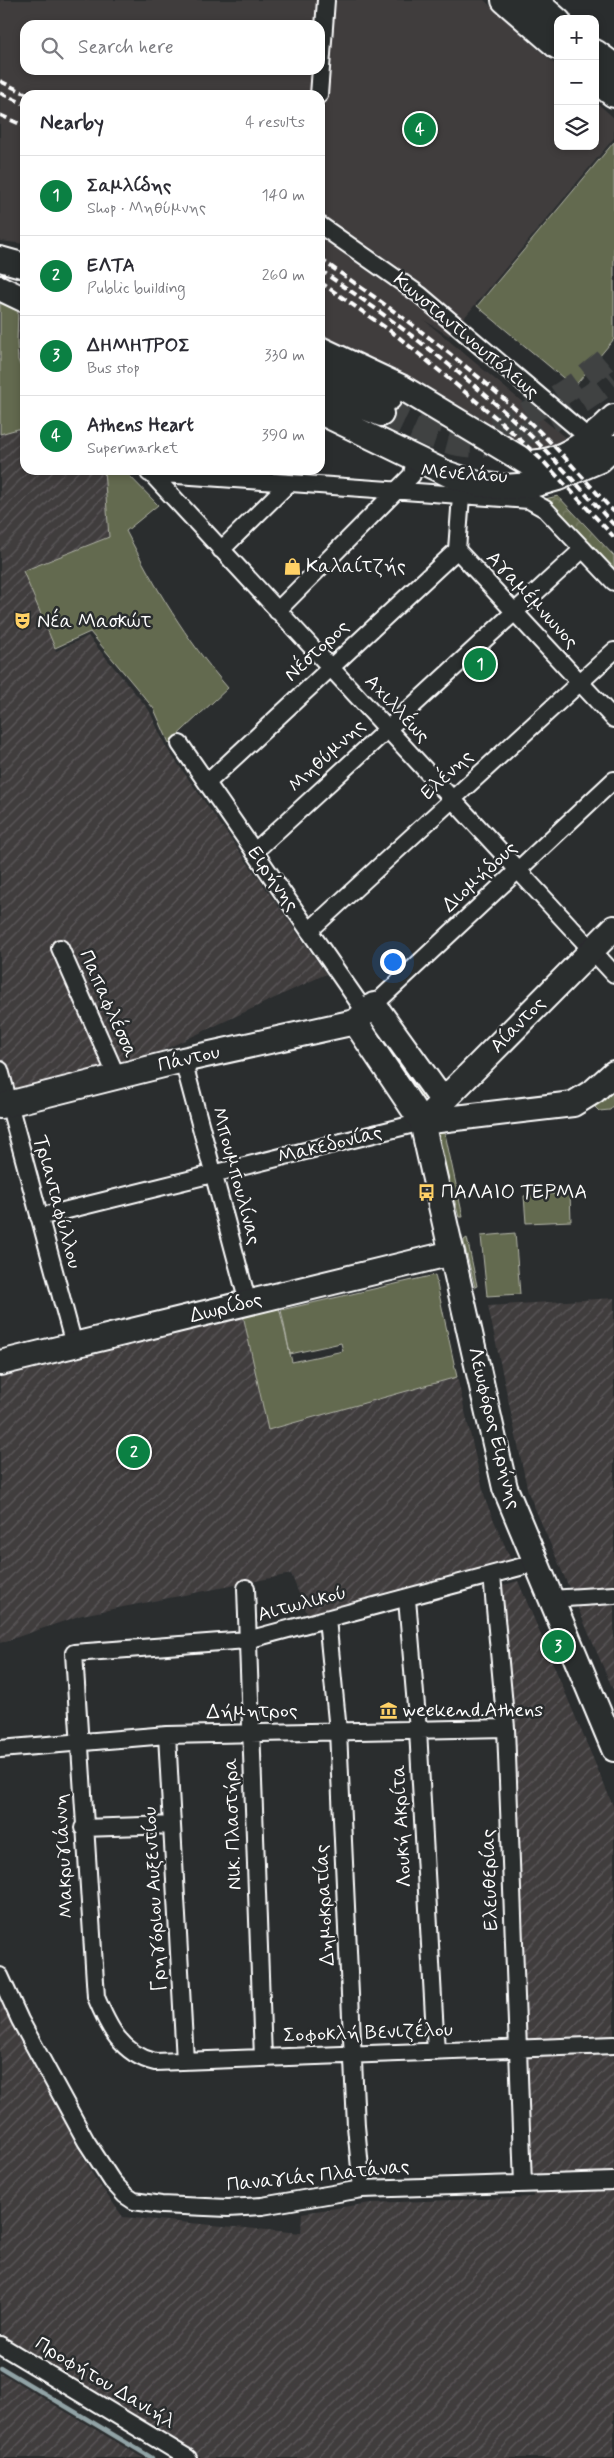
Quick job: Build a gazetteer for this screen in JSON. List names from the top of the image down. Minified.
{"streets":{"street":["Κωνσταντινουπόλεως","Μενελάου","Αγαμέμνωνος","Νέστορος","Αχιλλέως","Μηθύμνης","Ελένης","Διομήδους","Ειρήνης","Παπαφλέσσα","Αίαντος","Πάντου","Μακεδονίας","Μπουμπουλίνας","Τριανταφύλλου","Δωρίδος","Λεωφόρος Ειρήνης","Αιτωλικού","Δήμητρος","Νικ. Πλαστήρα","Λουκή Ακρίτα","Μακρυγιάννη","Ελευθερίας","Γρηγόριου Αυξεντίου","Δημοκρατίας","Σοφοκλή Βενιζέλου","Παναγιάς Πλατάνας","Προφήτου Δανιήλ"]},"crossings":[["Μενελάου","Αγαμέμνωνος"],["Μενελάου","Μηθύμνης"],["Αγαμέμνωνος","Νέστορος"],["Αγαμέμνωνος","Μηθύμνης"],["Αγαμέμνωνος","Ελένης"],["Νέστορος","Αχιλλέως"],["Νέστορος","Ειρήνης"],["Αχιλλέως","Μηθύμνης"],["Αχιλλέως","Ελένης"],["Αχιλλέως","Διομήδους"],["Αχιλλέως","Αίαντος"],["Μηθύμνης","Ειρήνης"],["Ελένης","Ειρήνης"],["Διομήδους","Ειρήνης"],["Διομήδους","Πάντου"],["Ειρήνης","Αίαντος"],["Ειρήνης","Πάντου"],["Ειρήνης","Μακεδονίας"],["Ειρήνης","Λεωφόρος Ειρήνης"],["Παπαφλέσσα","Πάντου"],["Αίαντος","Μακεδονίας"],["Αίαντος","Λεωφόρος Ειρήνης"],["Πάντου","Μπουμπουλίνας"],["Πάντου","Τριανταφύλλου"],["Μακεδονίας","Μπουμπουλίνας"],["Μακεδονίας","Τριανταφύλλου"],["Μακεδονίας","Λεωφόρος Ειρήνης"],["Μπουμπουλίνας","Δωρίδος"],["Τριανταφύλλου","Δωρίδος"],["Δωρίδος","Λεωφόρος Ειρήνης"],["Λεωφόρος Ειρήνης","Αιτωλικού"],["Αιτωλικού","Νικ. Πλαστήρα"],["Αιτωλικού","Λουκή Ακρίτα"],["Αιτωλικού","Μακρυγιάννη"],["Αιτωλικού","Ελευθερίας"],["Αιτωλικού","Δημοκρατίας"],["Δήμητρος","Νικ. Πλαστήρα"],["Δήμητρος","Λουκή Ακρίτα"],["Δήμητρος","Μακρυγιάννη"],["Δήμητρος","Ελευθερίας"],["Δήμητρος","Γρηγόριου Αυξεντίου"],["Δήμητρος","Δημοκρατίας"],["Νικ. Πλαστήρα","Σοφοκλή Βενιζέλου"],["Λουκή Ακρίτα","Σοφοκλή Βενιζέλου"],["Μακρυγιάννη","Σοφοκλή Βενιζέλου"],["Ελευθερίας","Σοφοκλή Βενιζέλου"],["Ελευθερίας","Παναγιάς Πλατάνας"],["Γρηγόριου Αυξεντίου","Σοφοκλή Βενιζέλου"],["Δημοκρατίας","Σοφοκλή Βενιζέλου"],["Δημοκρατίας","Παναγιάς Πλατάνας"]],"places":{"shop":["Καλαίτζής"],"theatre":["Νέα Μασκώτ"],"bus stop":["ΠΑΛΑΙΟ ΤΕΡΜΑ"],"museum":["weekend.Athens"]},"page":{"map_buttons":["+","−"],"search":"Search here","heading":["Nearby","4 results"],"pins":["4","1","2","3"],"list":[{"mark":"1","name":"Σαμλίδης","note":"Shop · Μηθύμνης","value":"140 m"},{"mark":"2","name":"ΕΛΤΑ","note":"Public building","value":"260 m"},{"mark":"3","name":"ΔΗΜΗΤΡΟΣ","note":"Bus stop","value":"330 m"},{"mark":"4","name":"Athens Heart","note":"Supermarket","value":"390 m"}]}}
